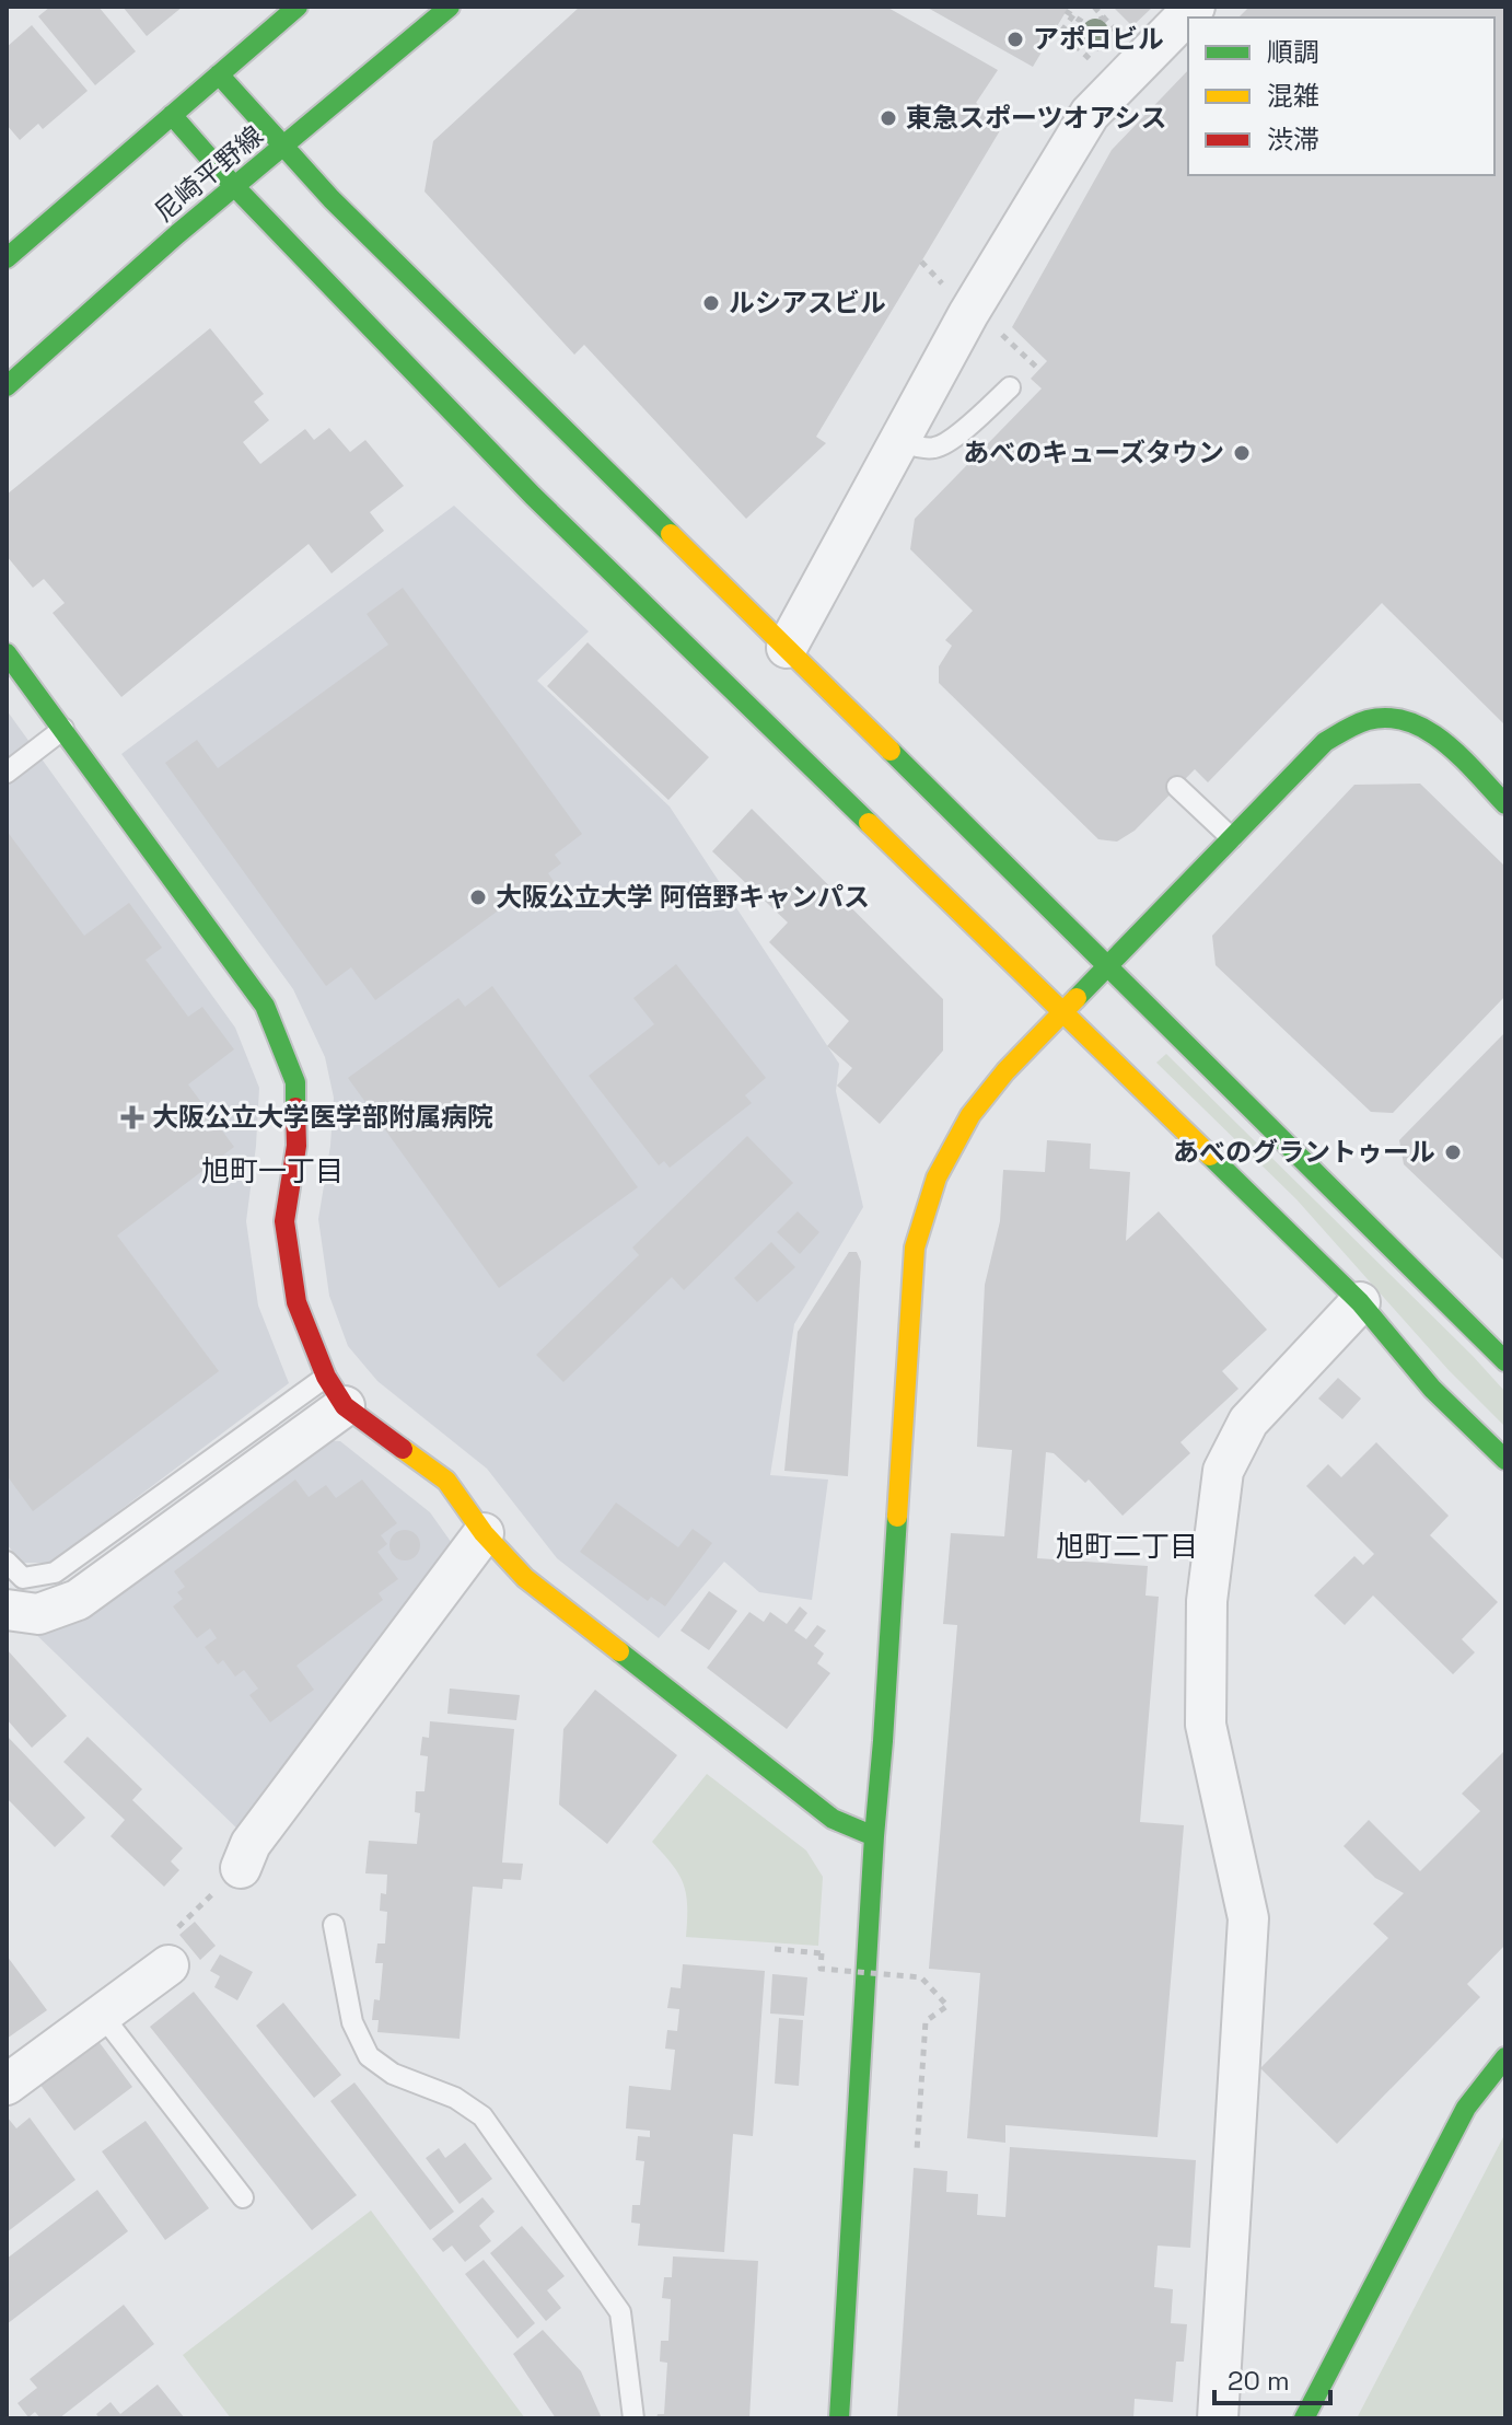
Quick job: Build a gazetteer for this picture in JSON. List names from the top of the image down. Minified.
{"streets":{"street":["尼崎平野線"]},"districts":["旭町一丁目","旭町二丁目"],"places":{"other":["アポロビル","東急スポーツオアシス","ルシアスビル","あべのキューズタウン","大阪公立大学 阿倍野キャンパス","あべのグラントゥール"],"health":["大阪公立大学医学部附属病院"]},"legend":["順調","混雑","渋滞"],"scale_bar":"20 m"}
